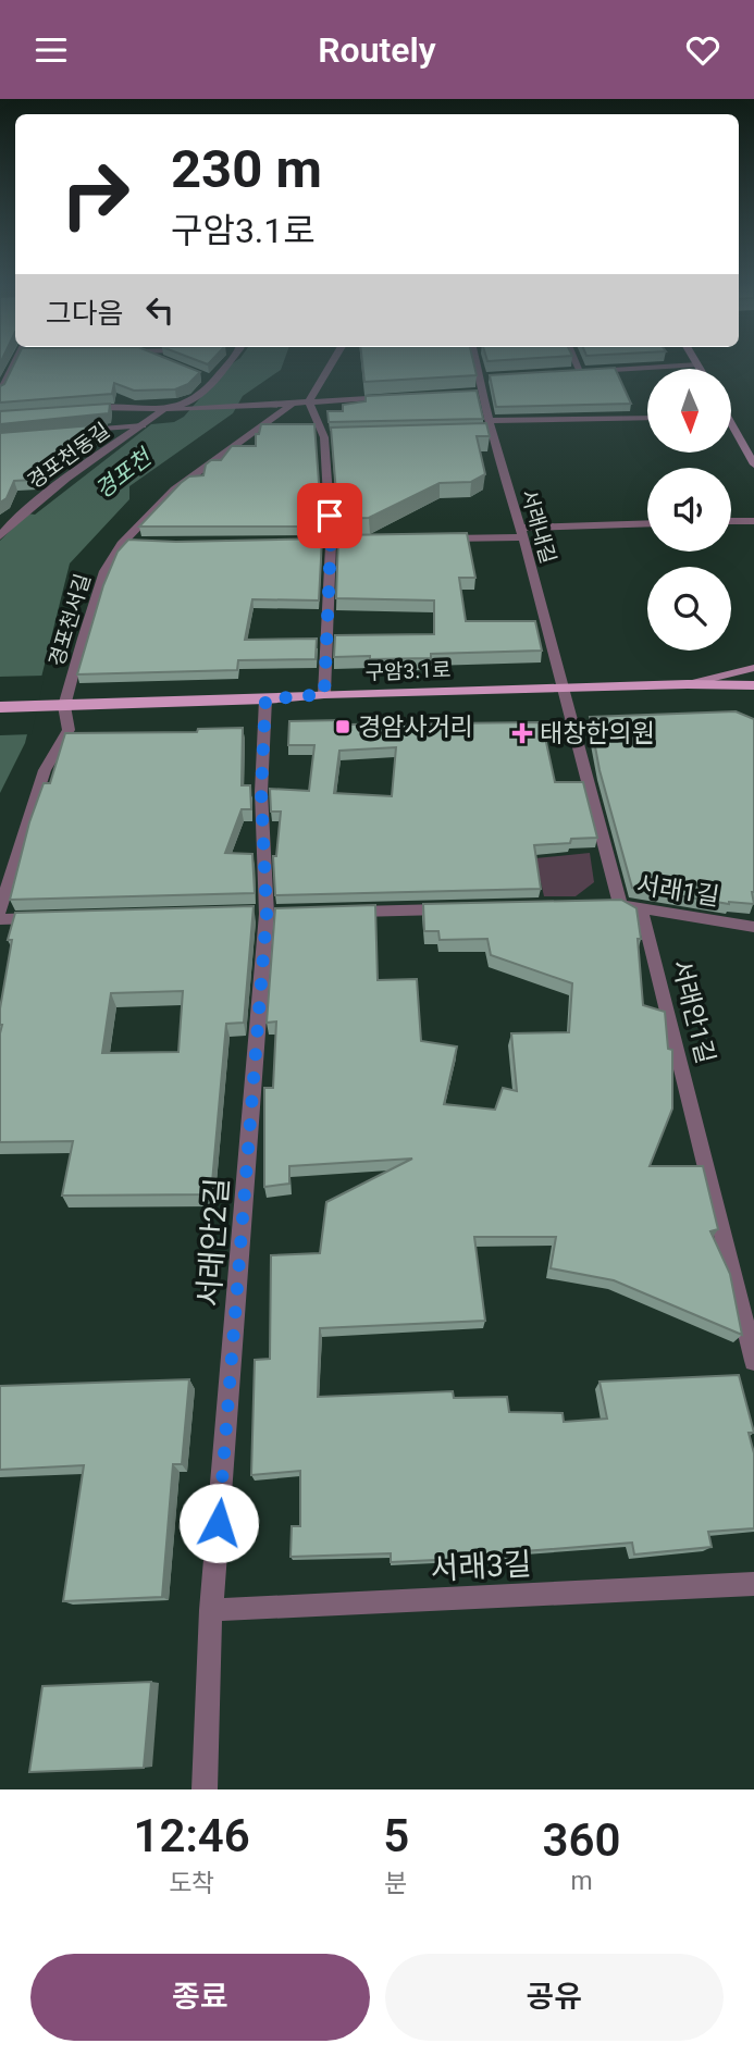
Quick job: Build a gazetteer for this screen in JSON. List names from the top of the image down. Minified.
{"streets":{"main road":["구암3.1로"],"street":["경포천동길","서래내길","경포천서길","서래1길","서래안1길","서래안2길","서래3길"]},"crossings":[["서래내길","구암3.1로"],["경포천서길","구암3.1로"],["구암3.1로","서래안2길"],["서래1길","서래안1길"],["서래안2길","서래3길"]],"water":["경포천"],"places":{"transit":["경암사거리"],"health":["태창한의원"]},"north":"bottom","page":{"header":"Routely","turn":["230 m","구암3.1로"],"then":"그다음","eta":["12:46","도착","5","분","360","m"],"buttons":["종료","공유"]}}
